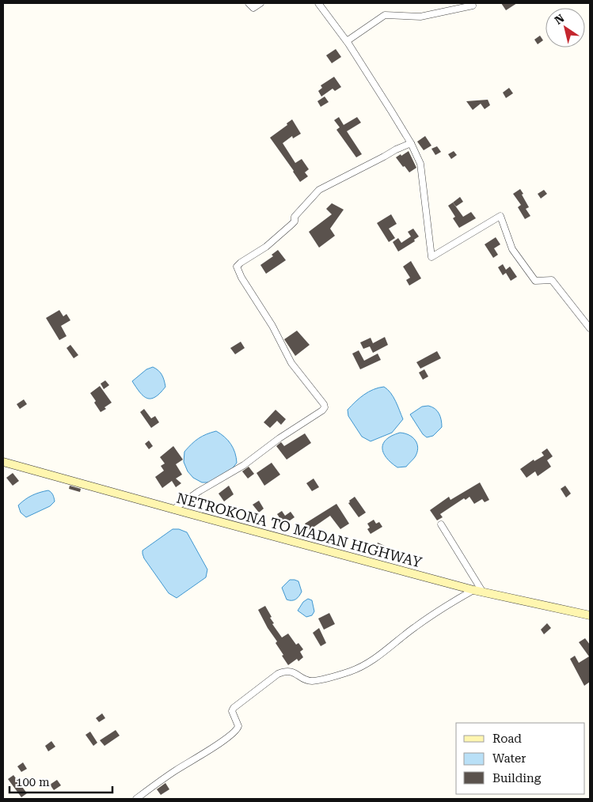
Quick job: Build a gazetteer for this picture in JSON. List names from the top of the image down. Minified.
{"streets":{"main road":["NETROKONA TO MADAN HIGHWAY"]},"legend":["Road","Water","Building"],"scale_bar":"100 m","north":"top left"}
